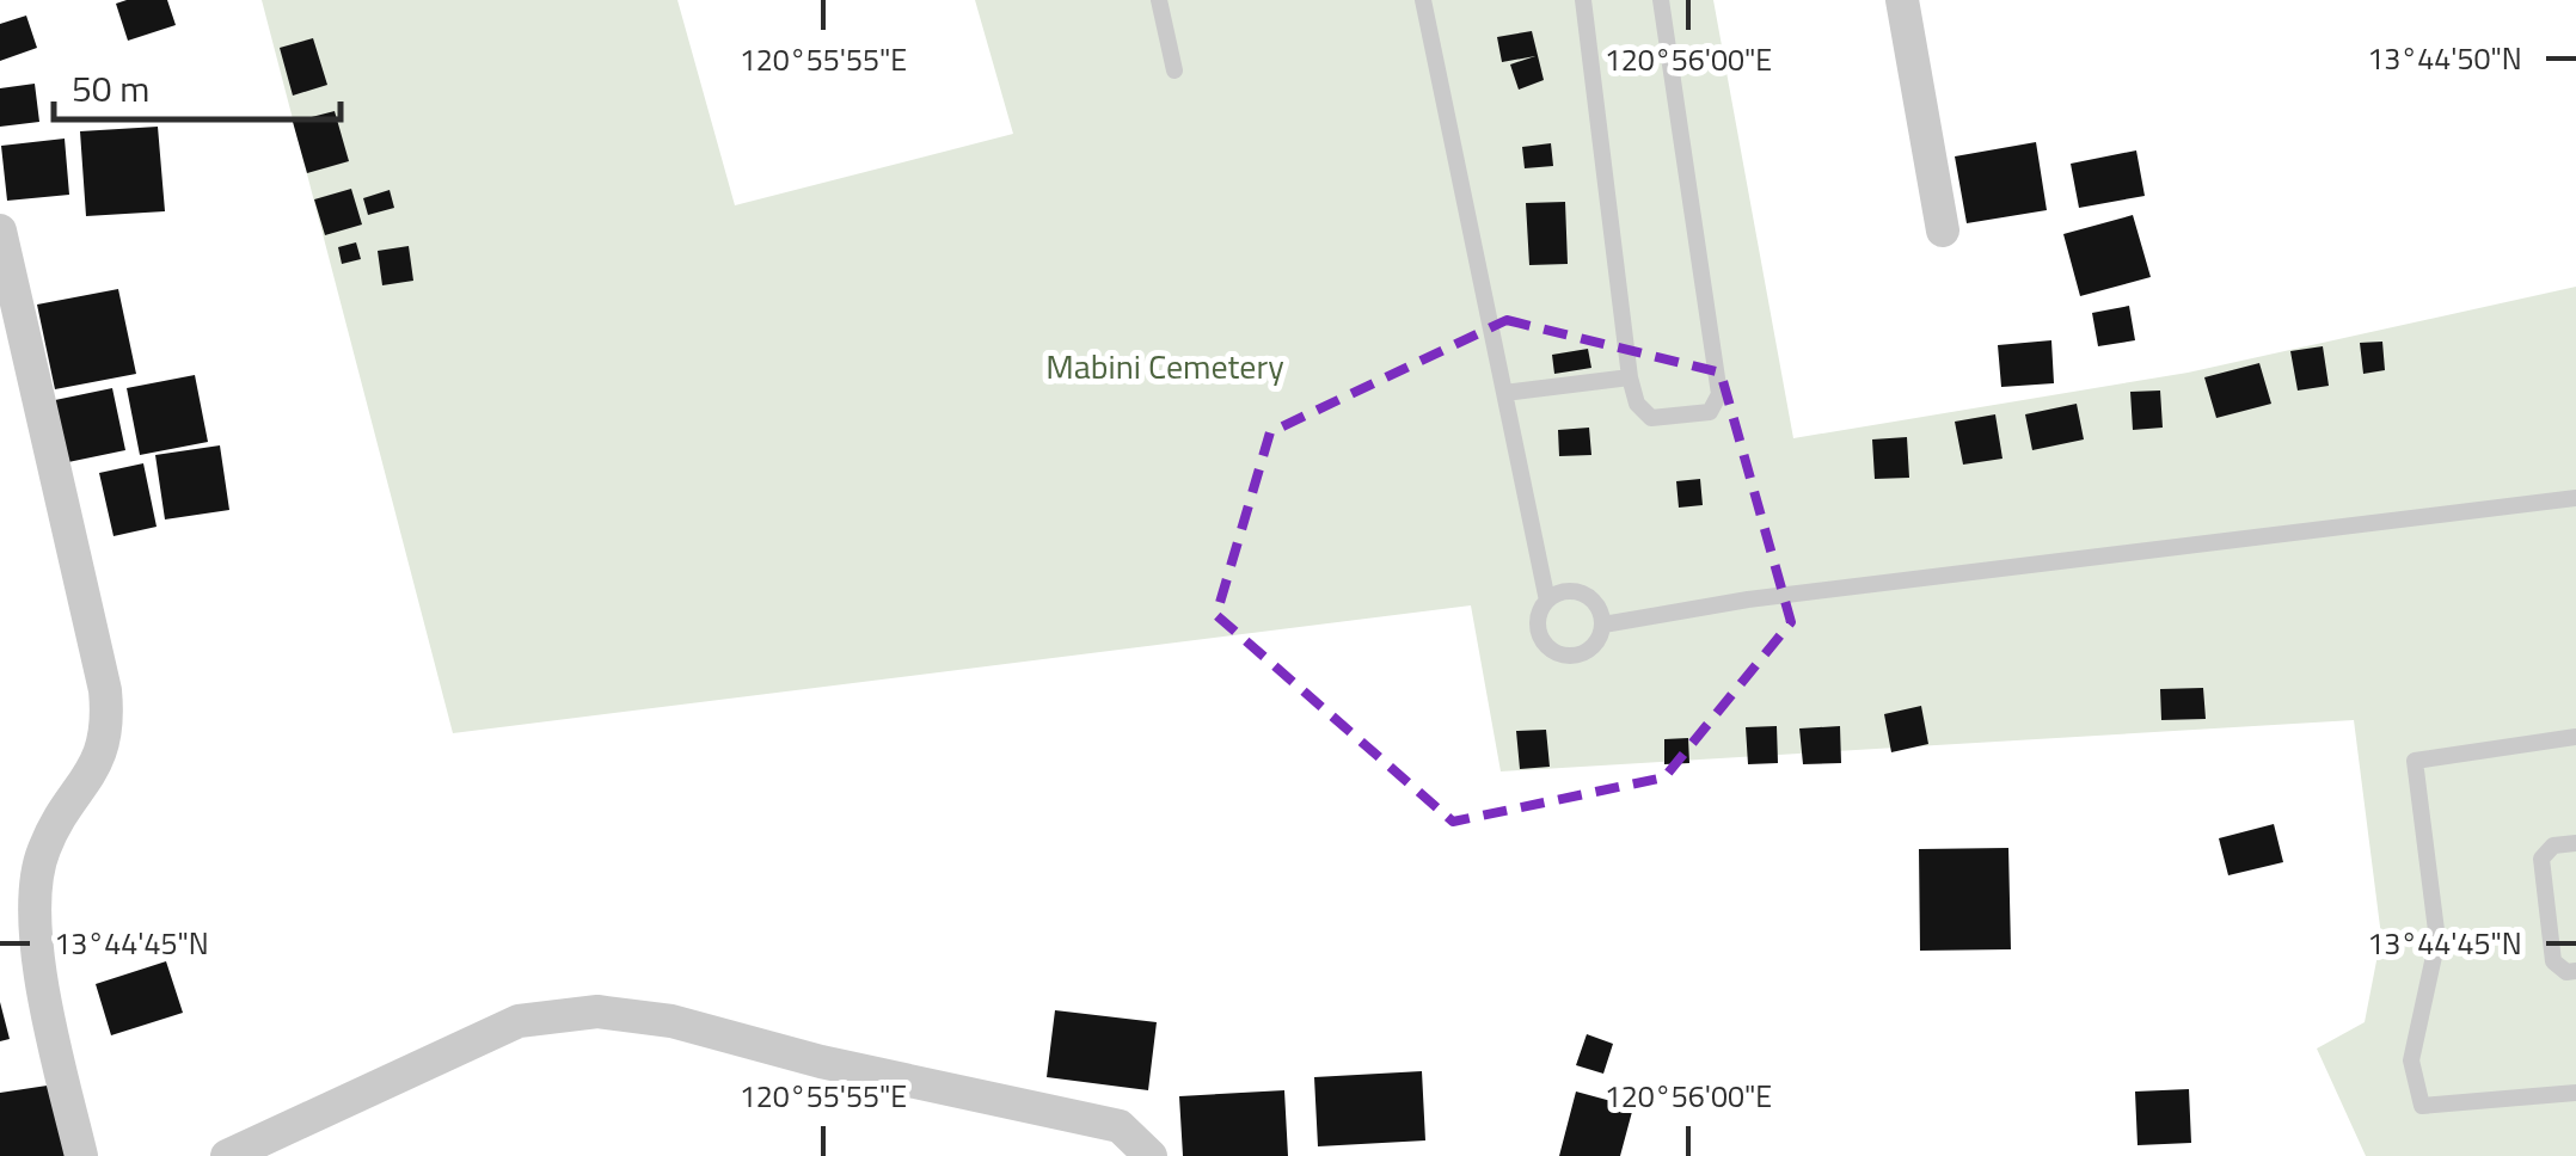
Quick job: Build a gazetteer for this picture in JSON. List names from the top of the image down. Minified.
{"parks":["Mabini Cemetery"],"scale_bar":"50 m","coordinates":["13°44'50\"N","120°55'55\"E","120°56'00\"E","13°44'45\"N"]}
